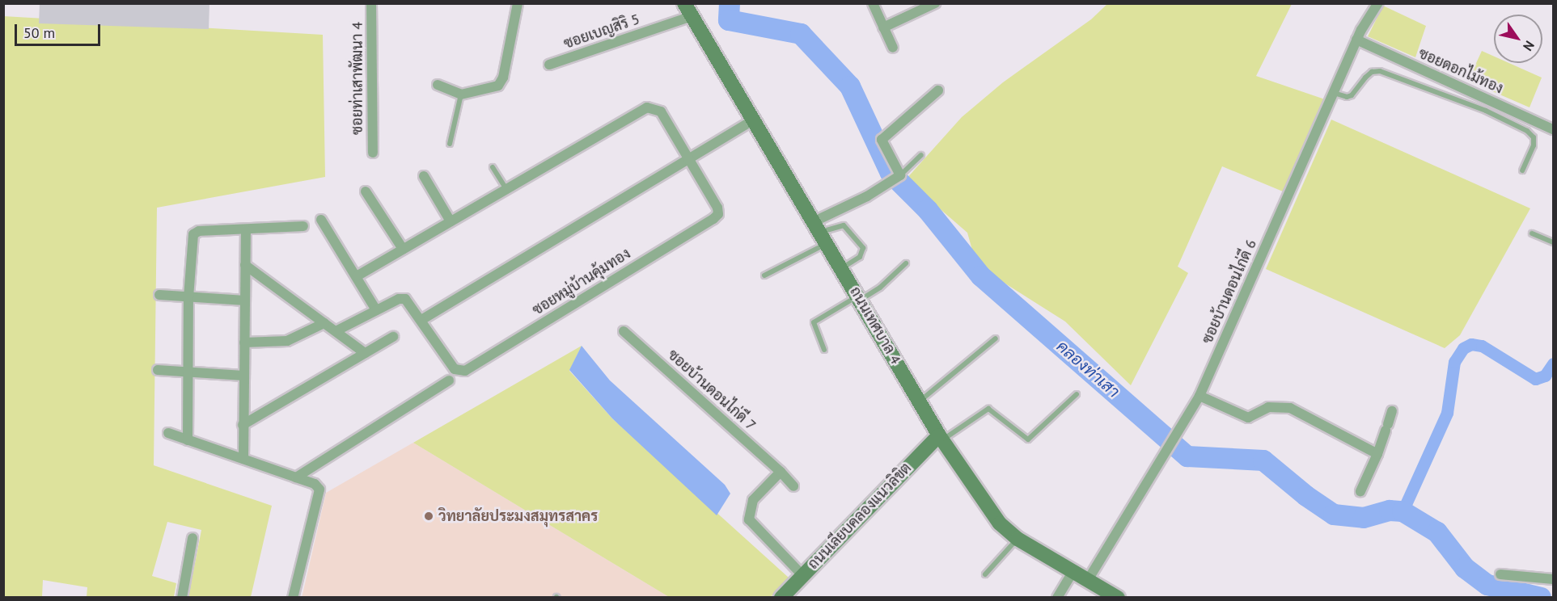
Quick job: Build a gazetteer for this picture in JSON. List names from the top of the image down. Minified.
{"streets":{"street":["ซอยเบญสิริ 5","ซอยดอกไม้ทอง","ซอยท่าเสาพัฒนา 4","ซอยหมู่บ้านคุ้มทอง","ซอยบ้านดอนไก่ดี 6","ถนนเทศบาล 4","ซอยบ้านดอนไก่ดี 7","ถนนเลียบคลองแนวลิขิต"]},"crossings":[["ซอยเบญสิริ 5","ถนนเทศบาล 4"],["ซอยดอกไม้ทอง","ซอยบ้านดอนไก่ดี 6"],["ซอยบ้านดอนไก่ดี 6","ถนนเทศบาล 4"],["ถนนเทศบาล 4","ถนนเลียบคลองแนวลิขิต"]],"water":["คลองท่าเสา"],"places":["วิทยาลัยประมงสมุทรสาคร"],"scale_bar":"50 m","north":"bottom right"}
